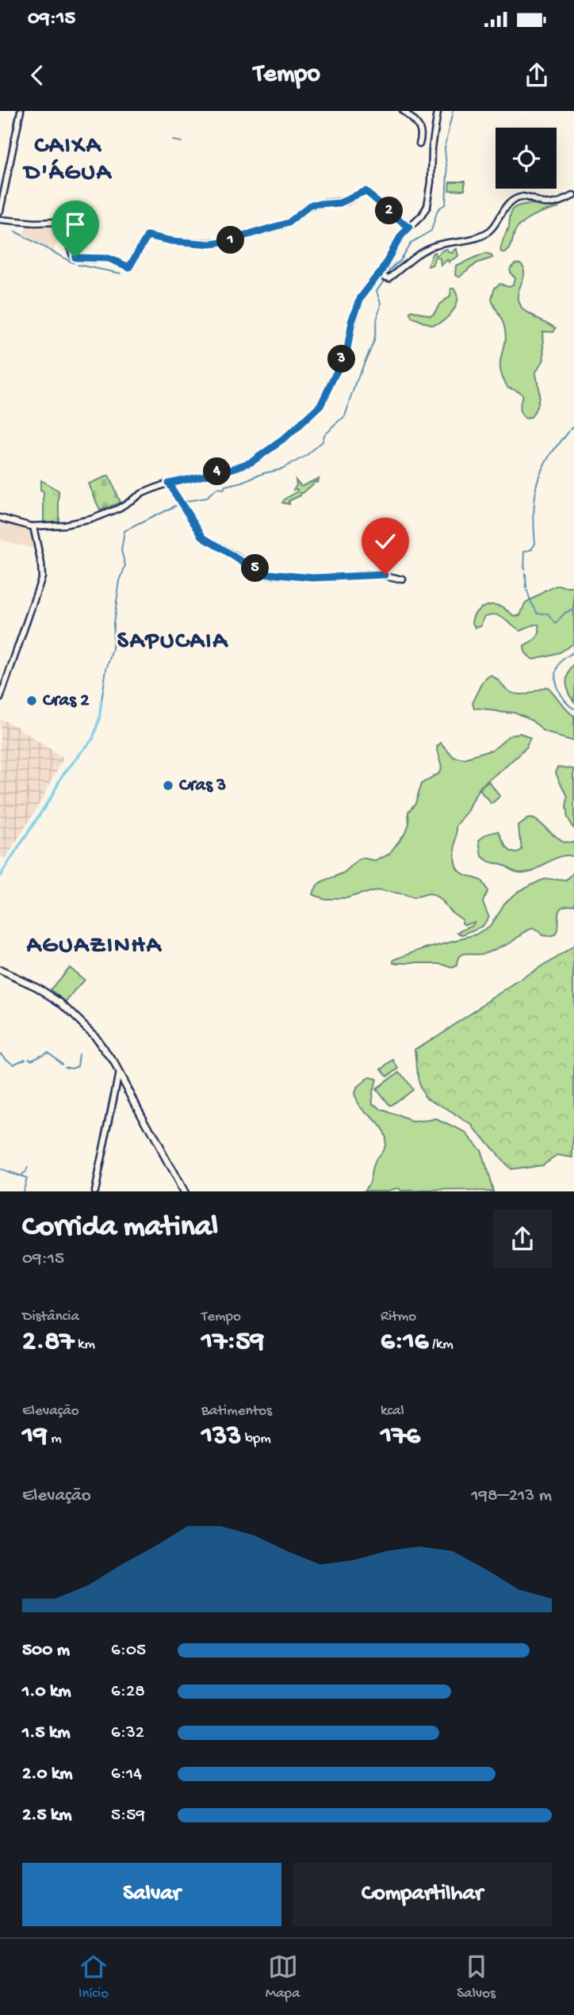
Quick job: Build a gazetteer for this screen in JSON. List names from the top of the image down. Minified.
{"districts":["CAIXA D'ÁGUA","SAPUCAIA","AGUAZINHA"],"places":["Cras 2","Cras 3"],"page":{"status":"09:15","header":"Tempo","pins":["2","1","3","4","5"],"heading":["Corrida matinal","09:15"],"stats":[["Distância","2.87 km"],["Tempo","17:59"],["Ritmo","6:16 /km"],["Elevação","19 m"],["Batimentos","133 bpm"],["kcal","176"]],"chart":["Elevação","198–213 m"],"list":[{"name":"500 m","note":"6:05"},{"name":"1.0 km","note":"6:28"},{"name":"1.5 km","note":"6:32"},{"name":"2.0 km","note":"6:14"},{"name":"2.5 km","note":"5:59"}],"buttons":["Salvar","Compartilhar"],"tabs":["Início","Mapa","Salvos"]}}
